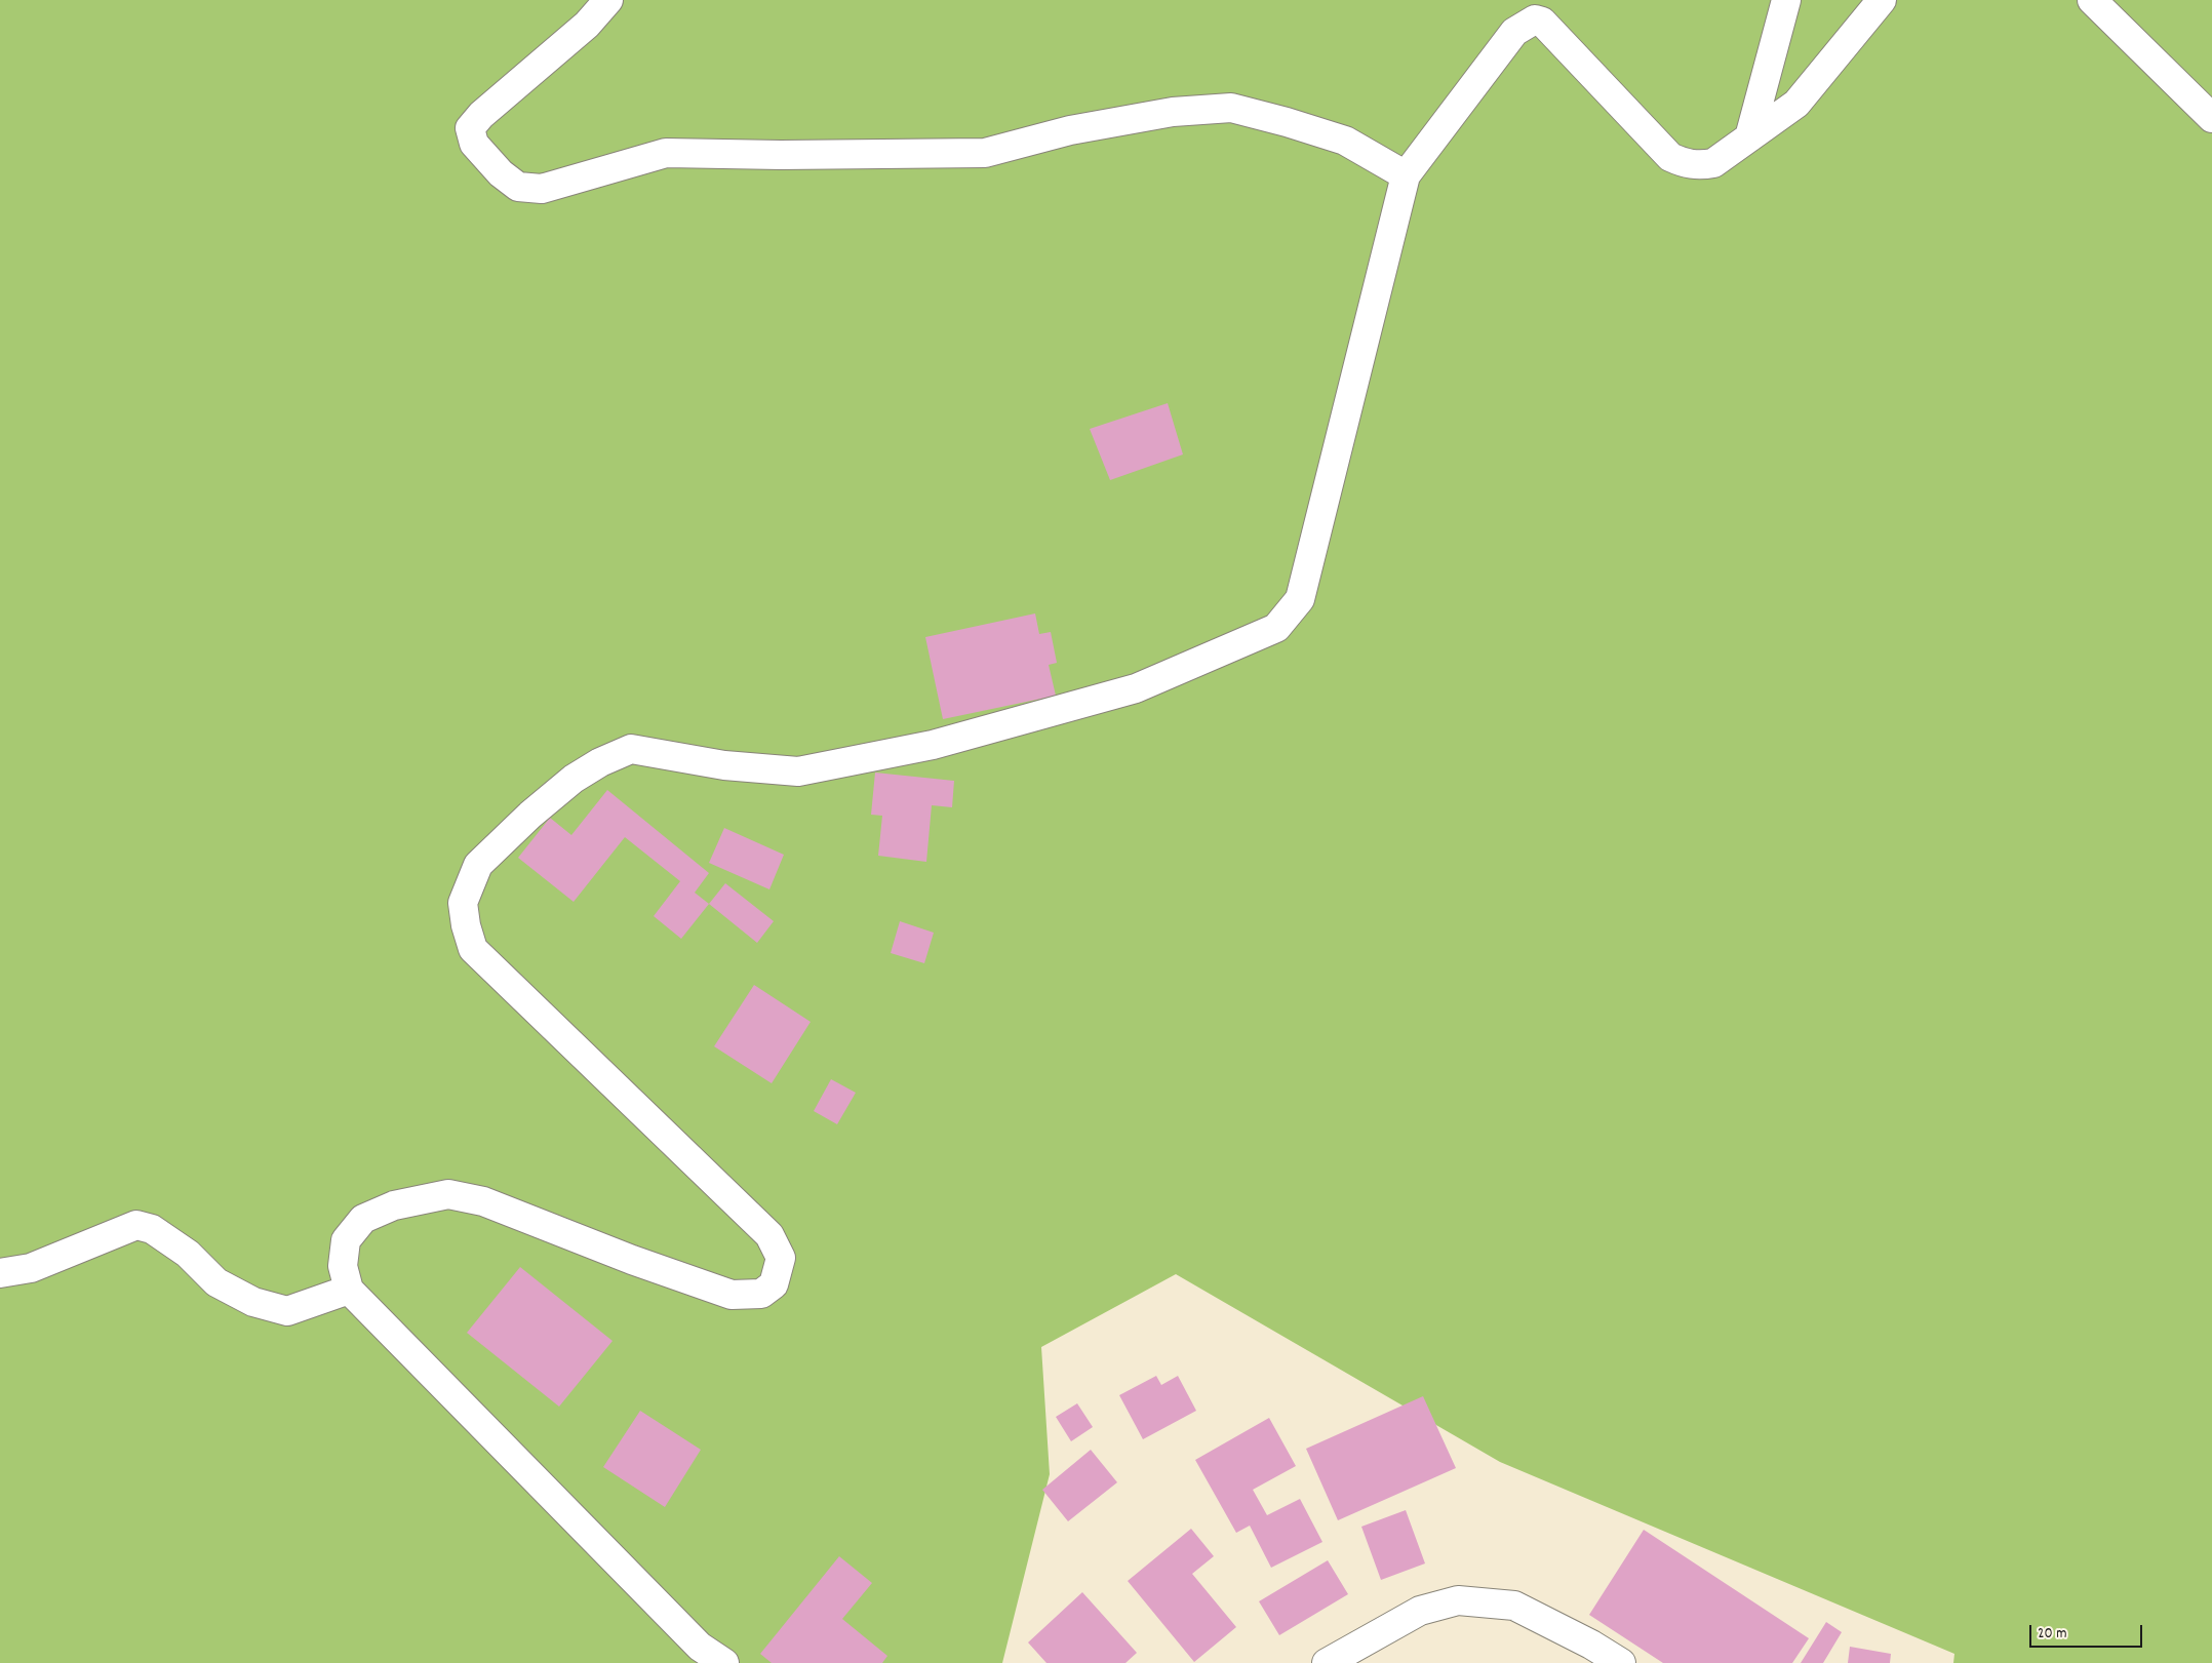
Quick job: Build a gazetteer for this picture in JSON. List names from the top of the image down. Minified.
{"scale_bar":"20 m"}
